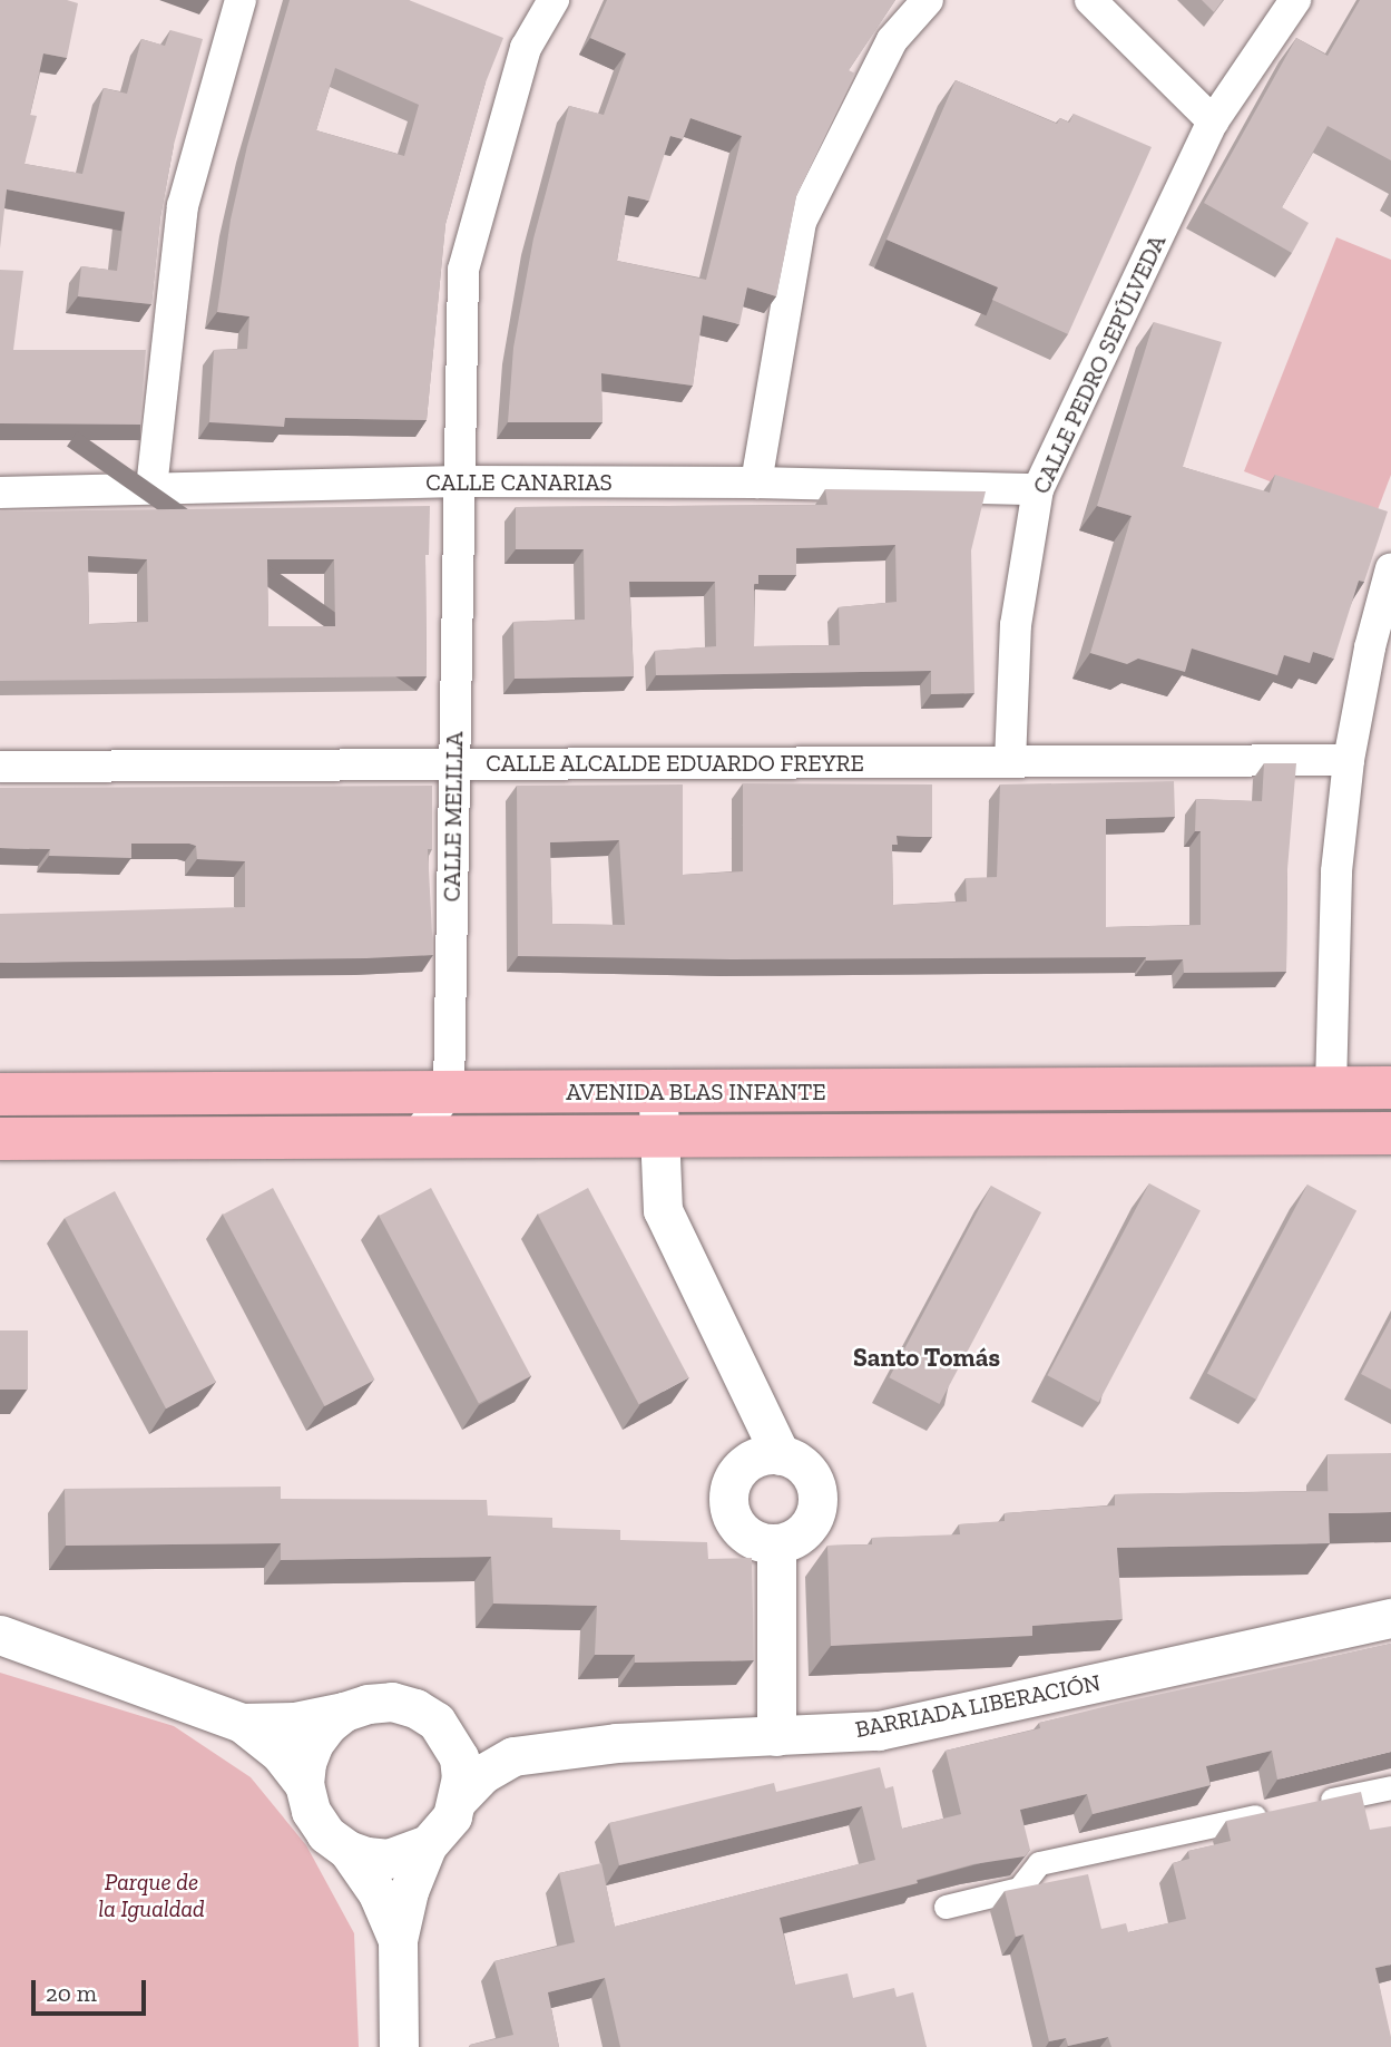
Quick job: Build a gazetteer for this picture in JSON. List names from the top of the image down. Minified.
{"streets":{"main road":["AVENIDA BLAS INFANTE"],"street":["CALLE PEDRO SEPÚLVEDA","CALLE CANARIAS","CALLE ALCALDE EDUARDO FREYRE","CALLE MELILLA","BARRIADA LIBERACIÓN"]},"crossings":[["CALLE PEDRO SEPÚLVEDA","CALLE CANARIAS"],["CALLE PEDRO SEPÚLVEDA","CALLE ALCALDE EDUARDO FREYRE"],["CALLE CANARIAS","CALLE MELILLA"],["CALLE ALCALDE EDUARDO FREYRE","CALLE MELILLA"],["CALLE MELILLA","AVENIDA BLAS INFANTE"]],"districts":["Santo Tomás"],"parks":["Parque de la Igualdad"],"scale_bar":"20 m"}
